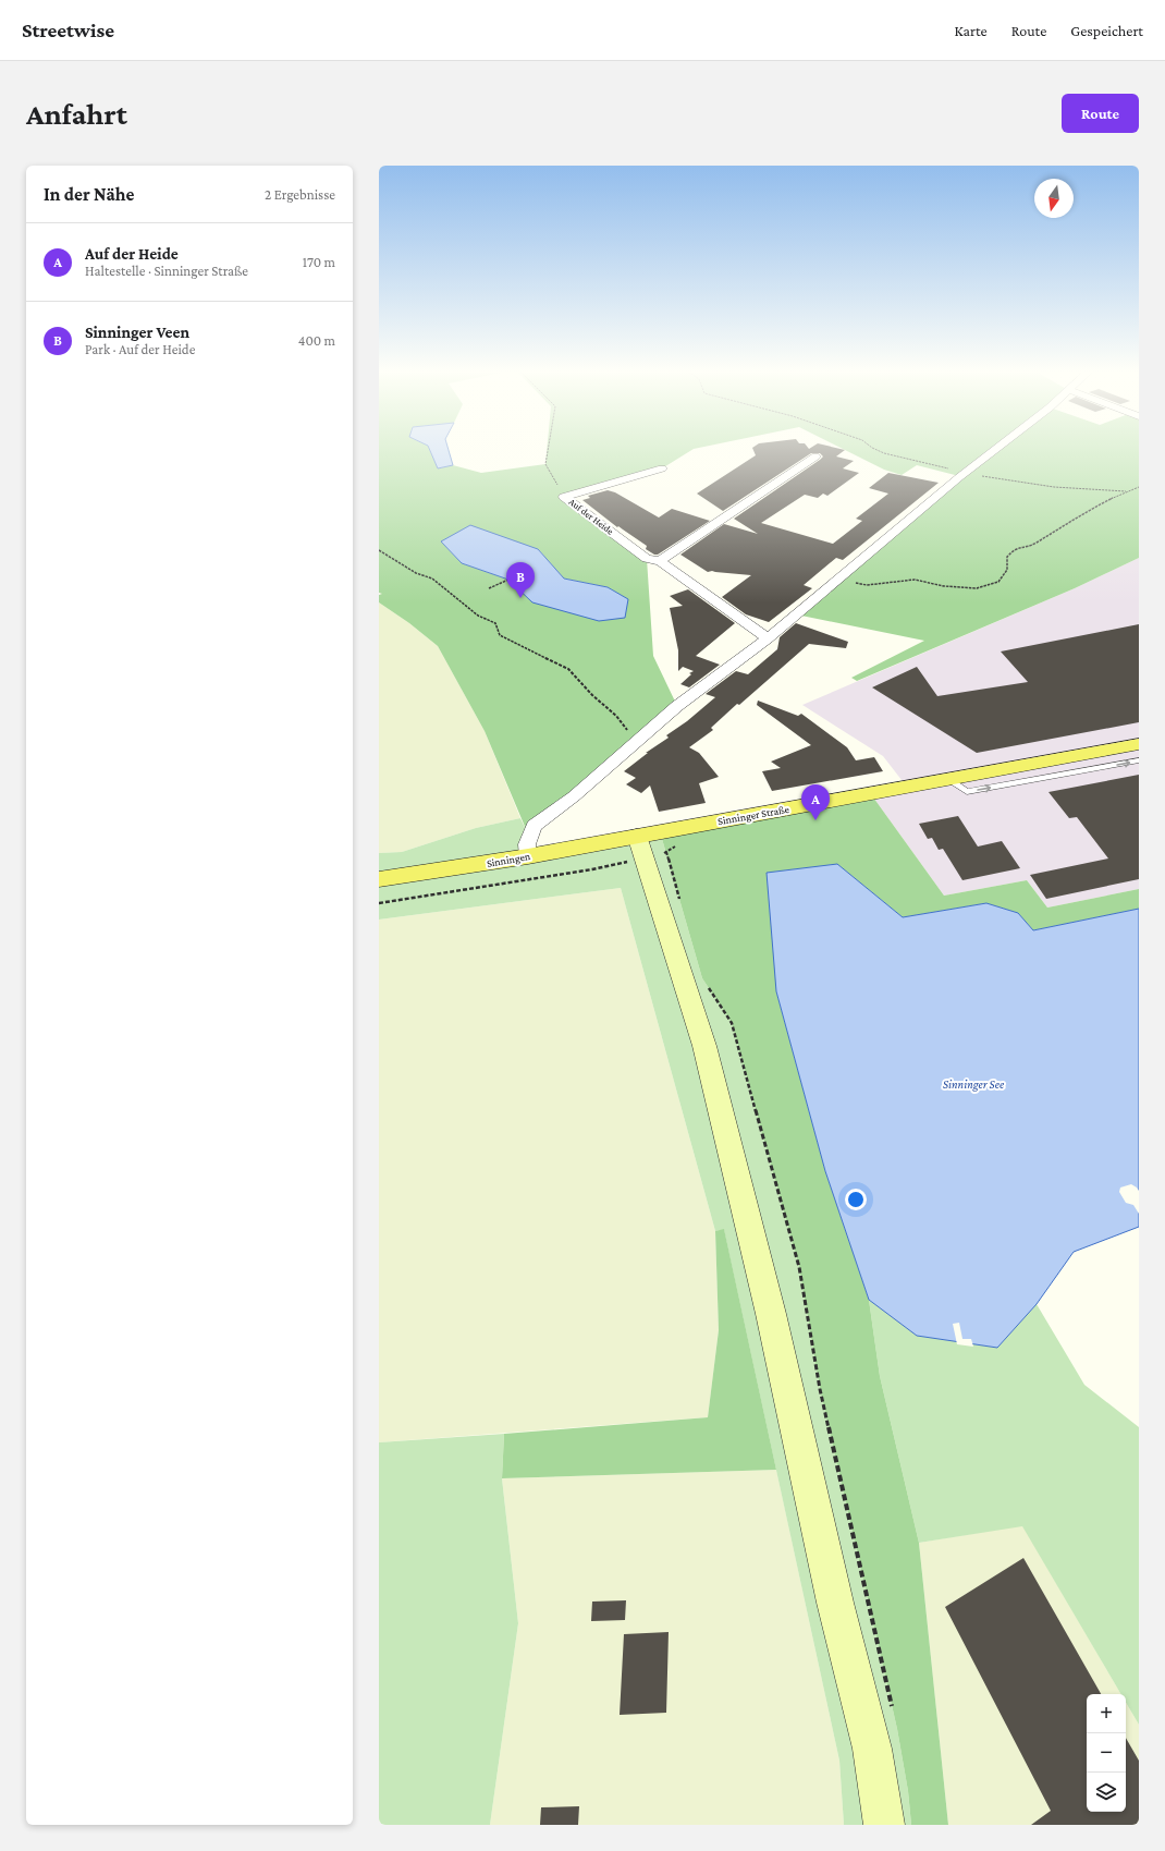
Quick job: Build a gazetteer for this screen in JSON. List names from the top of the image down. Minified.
{"streets":{"main road":["Sinninger Straße","Sinningen"],"street":["Auf der Heide"]},"crossings":[["Sinninger Straße","Sinningen"]],"water":["Sinninger See"],"north":"bottom","page":{"header":"Streetwise","nav":["Karte","Route","Gespeichert"],"buttons":"Route","title":"Anfahrt","heading":["In der Nähe","2 Ergebnisse"],"list":[{"mark":"A","name":"Auf der Heide","note":"Haltestelle · Sinninger Straße","value":"170 m"},{"mark":"B","name":"Sinninger Veen","note":"Park · Auf der Heide","value":"400 m"}],"pins":["B","A"],"map_buttons":["+","−"]}}
